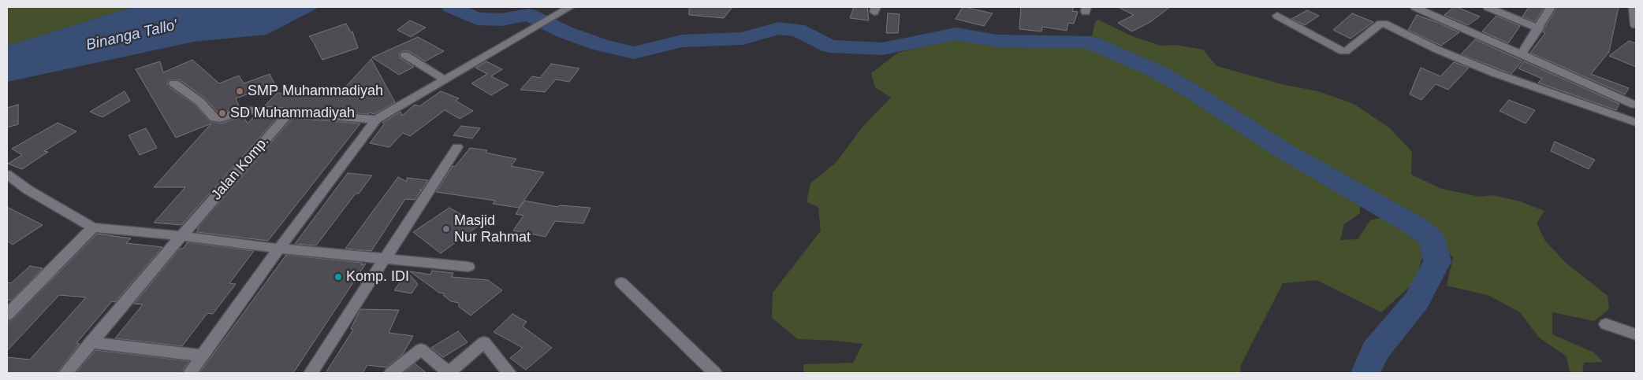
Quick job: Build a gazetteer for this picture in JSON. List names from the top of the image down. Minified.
{"streets":{"street":["Jalan Komp."]},"water":["Binanga Tallo'"],"places":["SMP Muhammadiyah","SD Muhammadiyah","Masjid Nur Rahmat","Komp. IDI"]}
